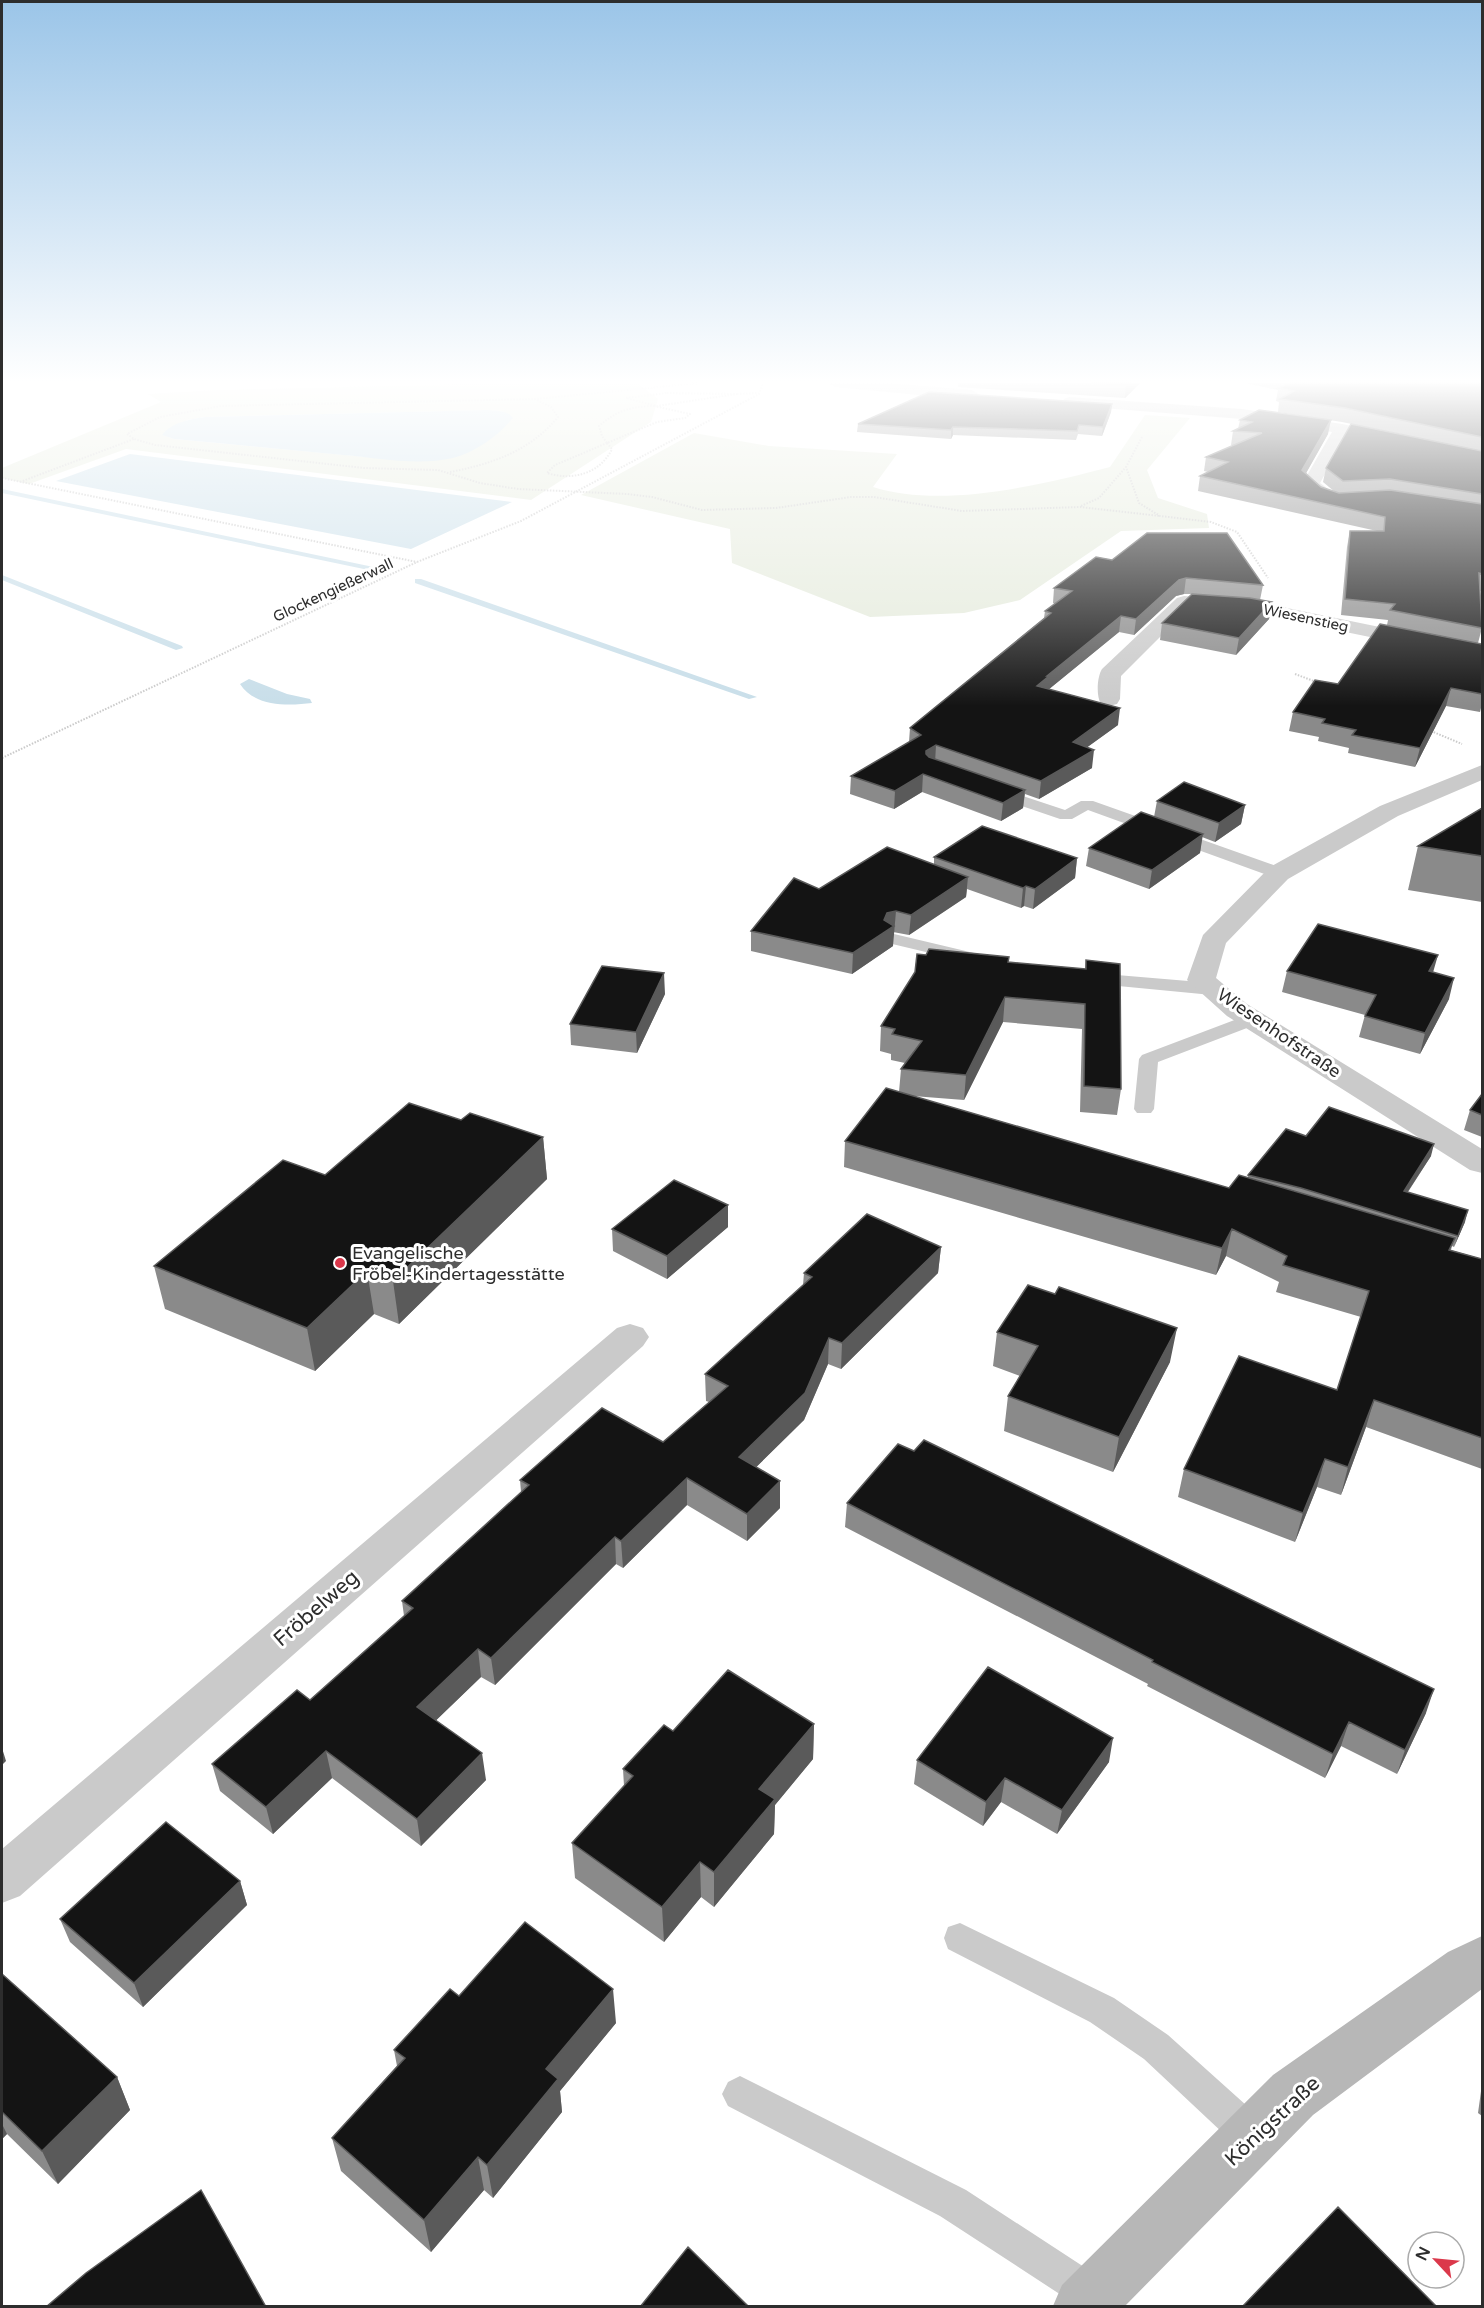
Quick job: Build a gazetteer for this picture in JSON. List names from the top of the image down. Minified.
{"streets":{"main road":["Königstraße"],"street":["Wiesenstieg","Wiesenhofstraße","Fröbelweg"],"path":["Glockengießerwall"]},"places":["Evangelische Fröbel-Kindertagesstätte"],"north":"top left"}
